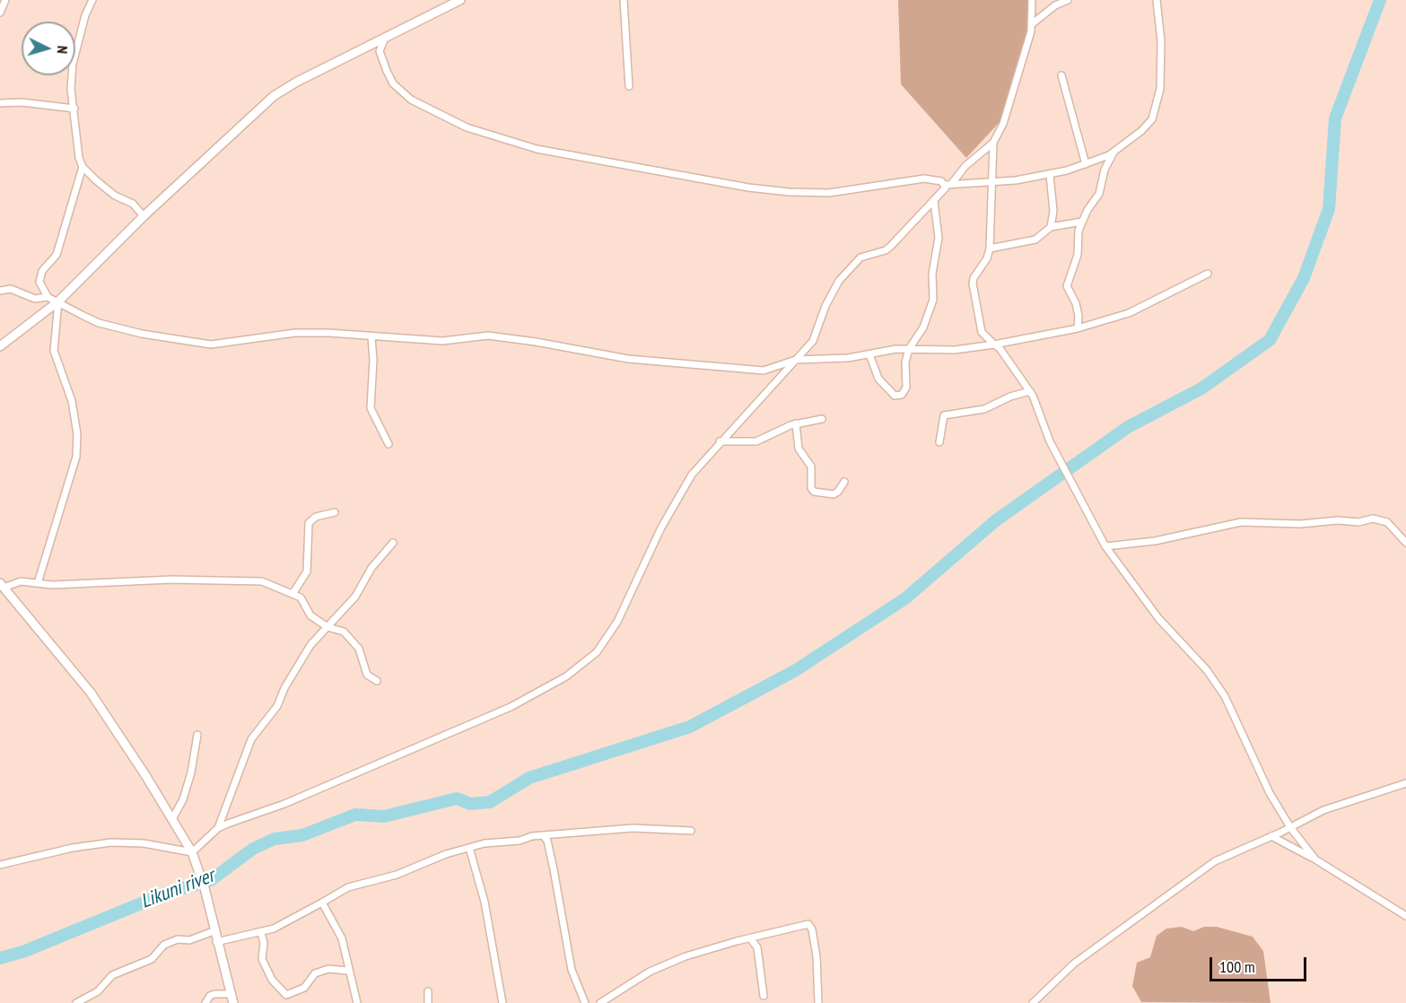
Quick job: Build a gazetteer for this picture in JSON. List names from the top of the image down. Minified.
{"water":["Likuni river"],"scale_bar":"100 m","north":"right"}
